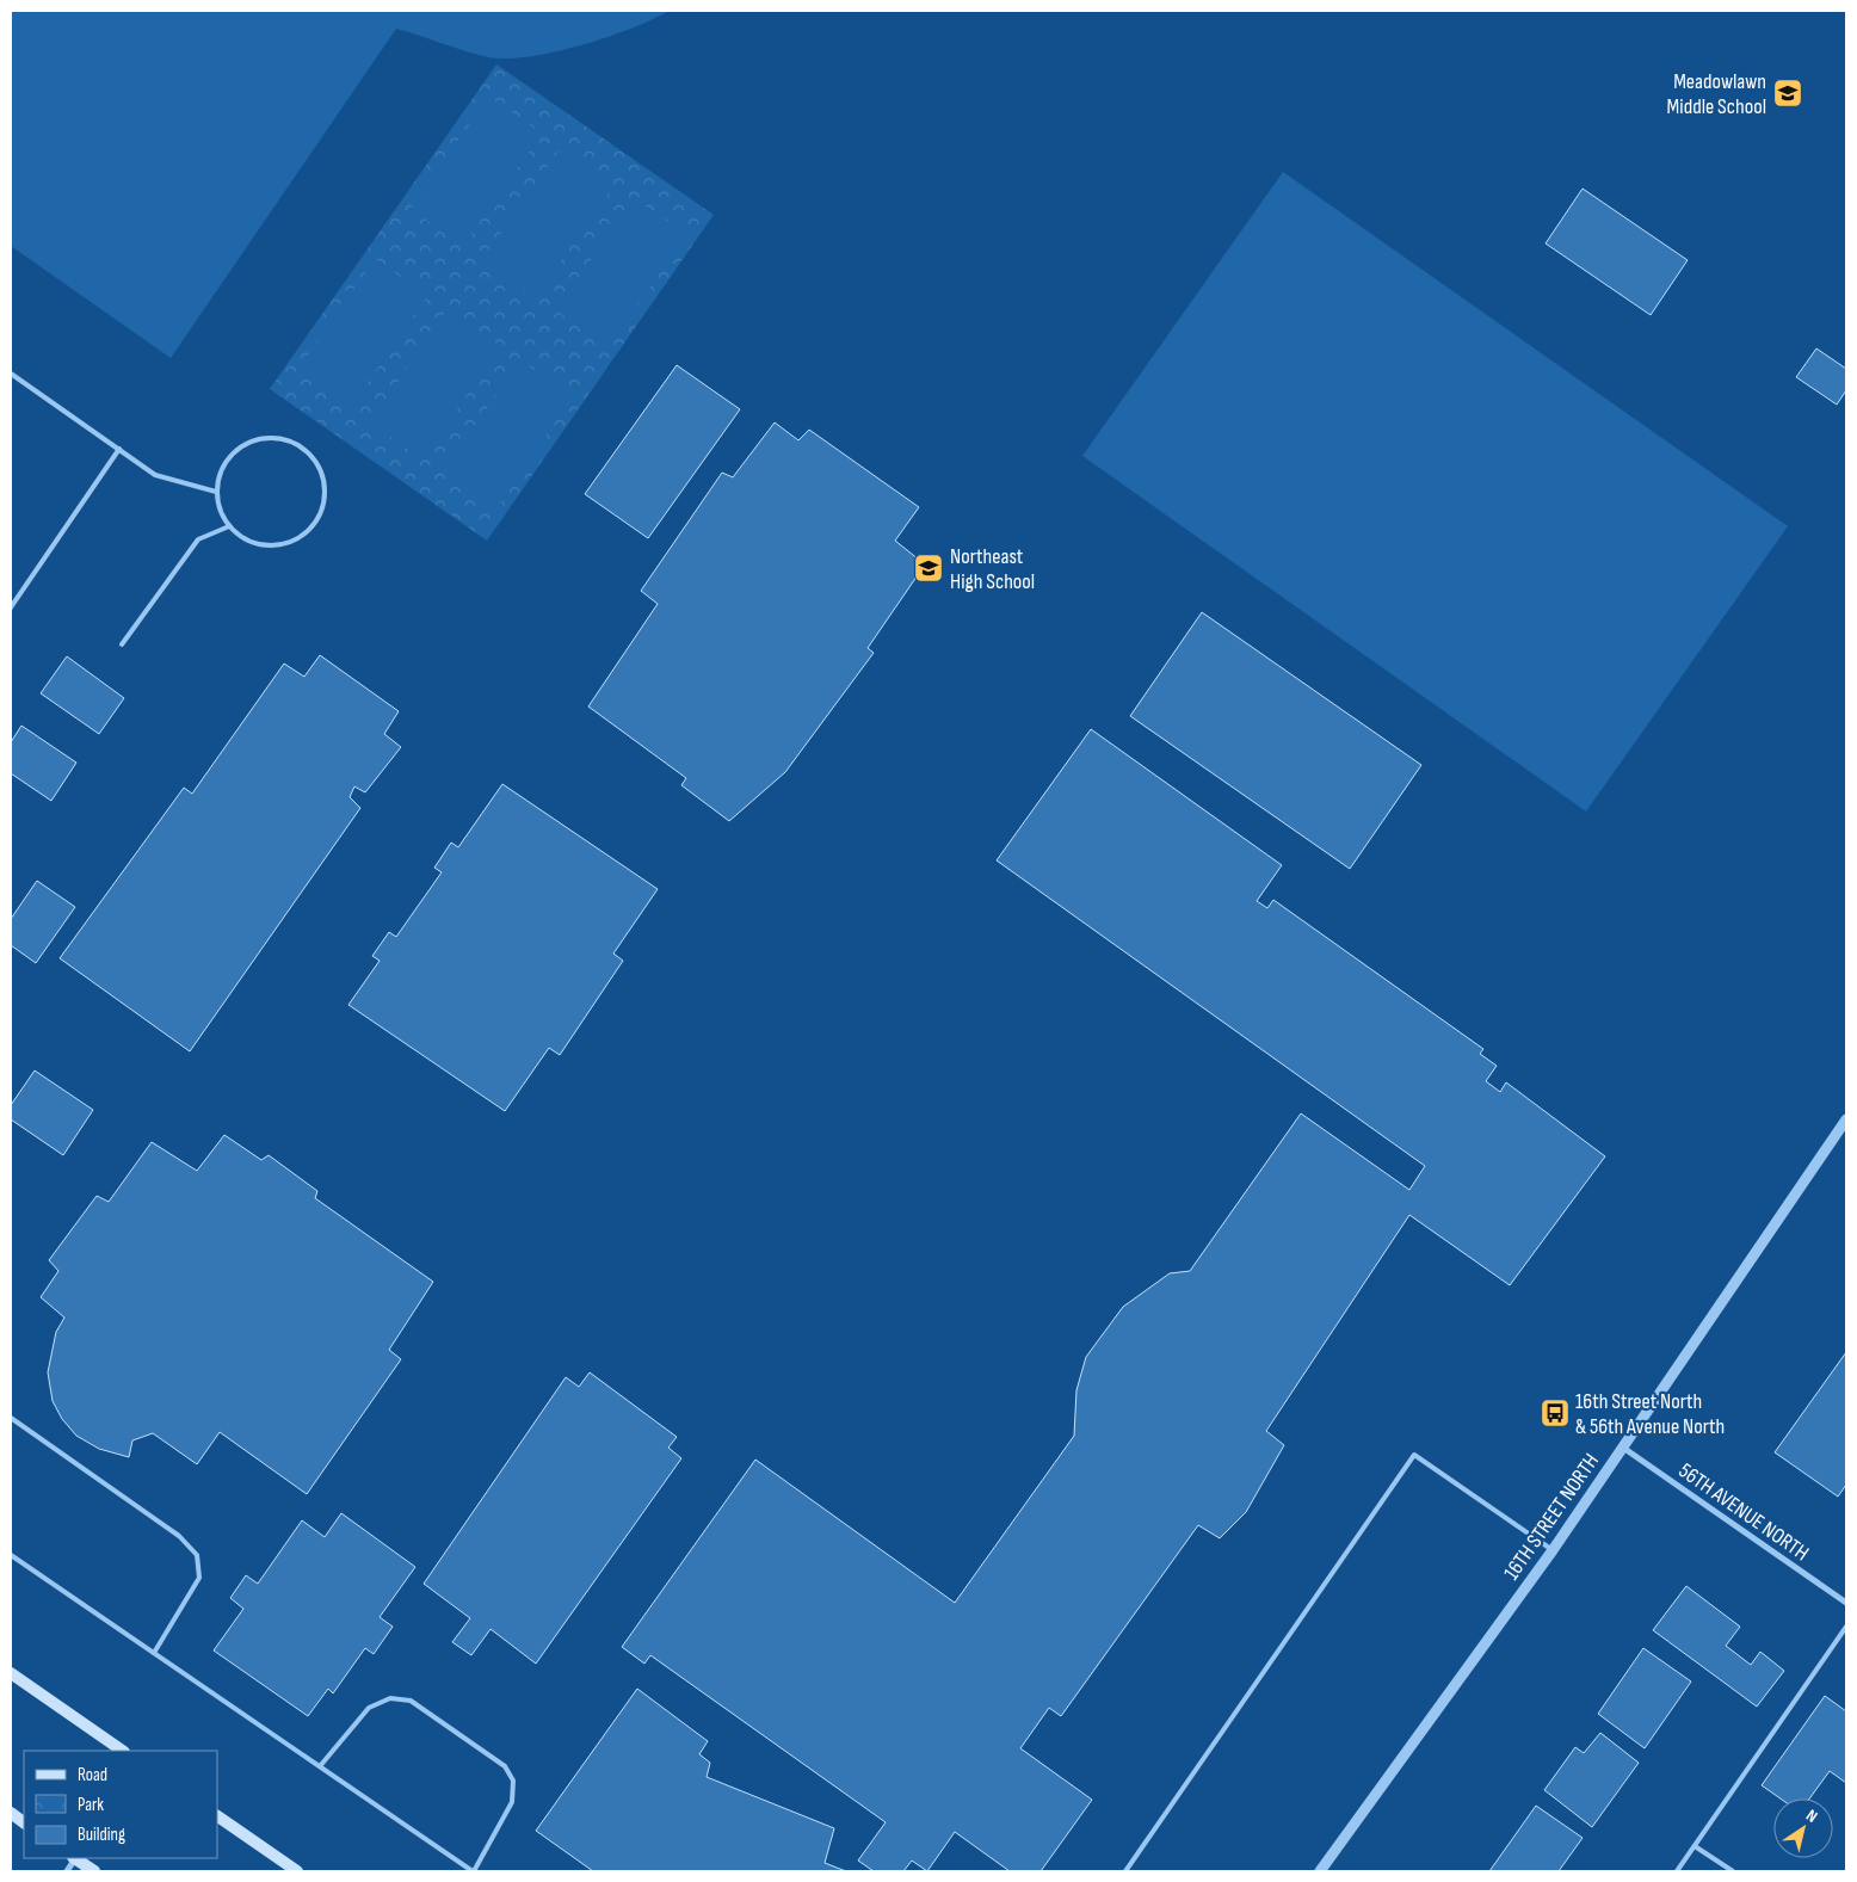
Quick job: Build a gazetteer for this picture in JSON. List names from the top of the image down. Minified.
{"streets":{"street":["56TH AVENUE NORTH","16TH STREET NORTH"]},"crossings":[["56TH AVENUE NORTH","16TH STREET NORTH"]],"places":{"school or university":["Meadowlawn Middle School","Northeast High School"],"bus stop":["16th Street North & 56th Avenue North"]},"legend":["Road","Park","Building"],"north":"top right"}
